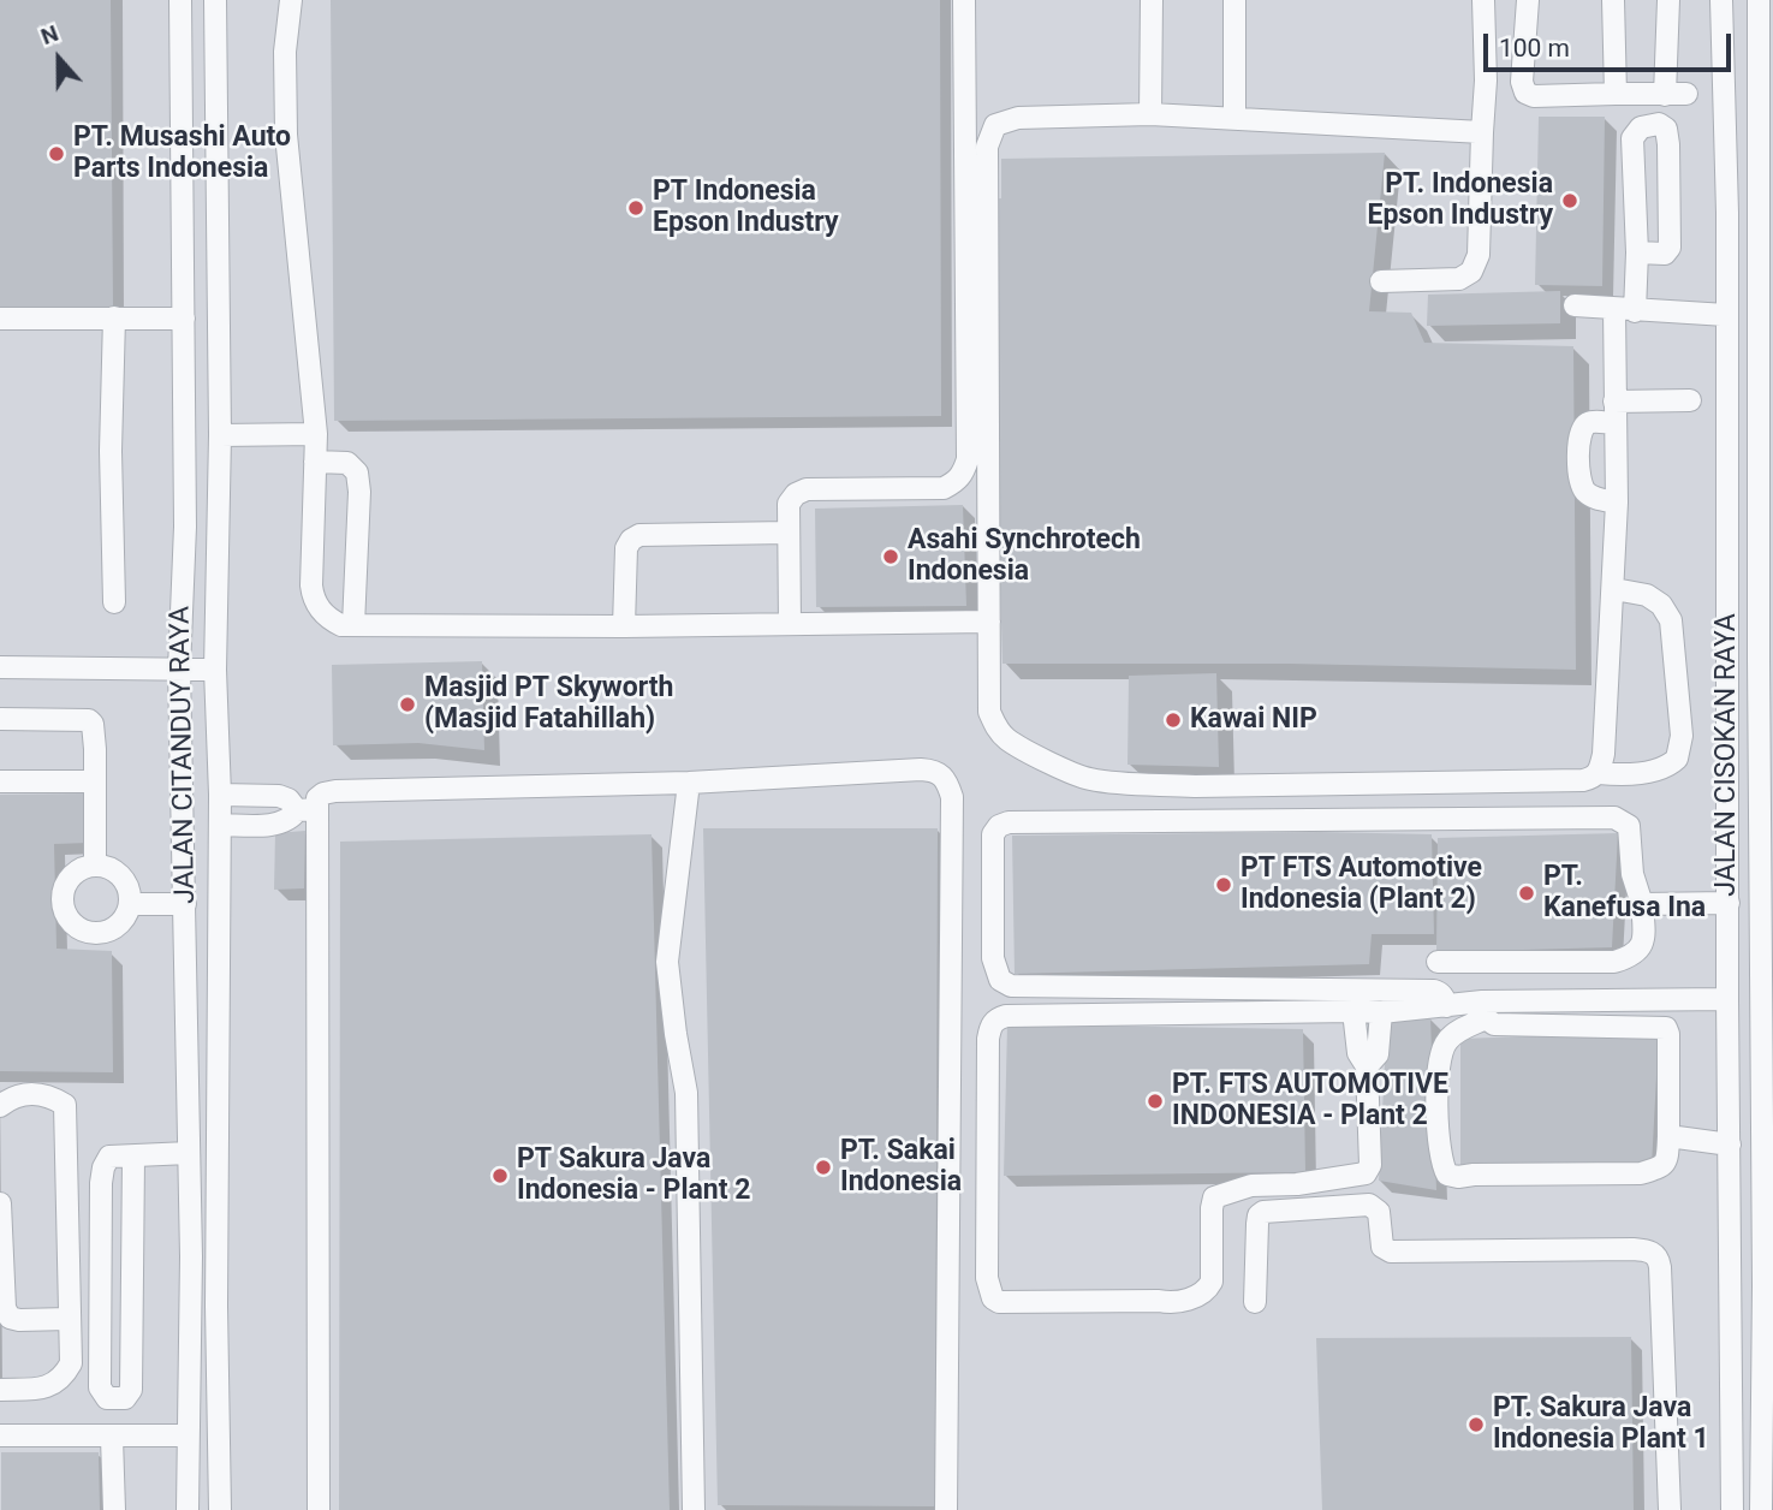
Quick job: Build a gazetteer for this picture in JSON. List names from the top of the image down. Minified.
{"streets":{"street":["JALAN CITANDUY RAYA","JALAN CISOKAN RAYA"]},"places":["PT. Musashi Auto Parts Indonesia","PT. Indonesia Epson Industry","PT Indonesia Epson Industry","Asahi Synchrotech Indonesia","Masjid PT Skyworth (Masjid Fatahillah)","Kawai NIP","PT FTS Automotive Indonesia (Plant 2)","PT. Kanefusa Ina","PT. FTS AUTOMOTIVE INDONESIA - Plant 2","PT. Sakai Indonesia","PT Sakura Java Indonesia - Plant 2","PT. Sakura Java Indonesia Plant 1"],"scale_bar":"100 m","north":"top"}
